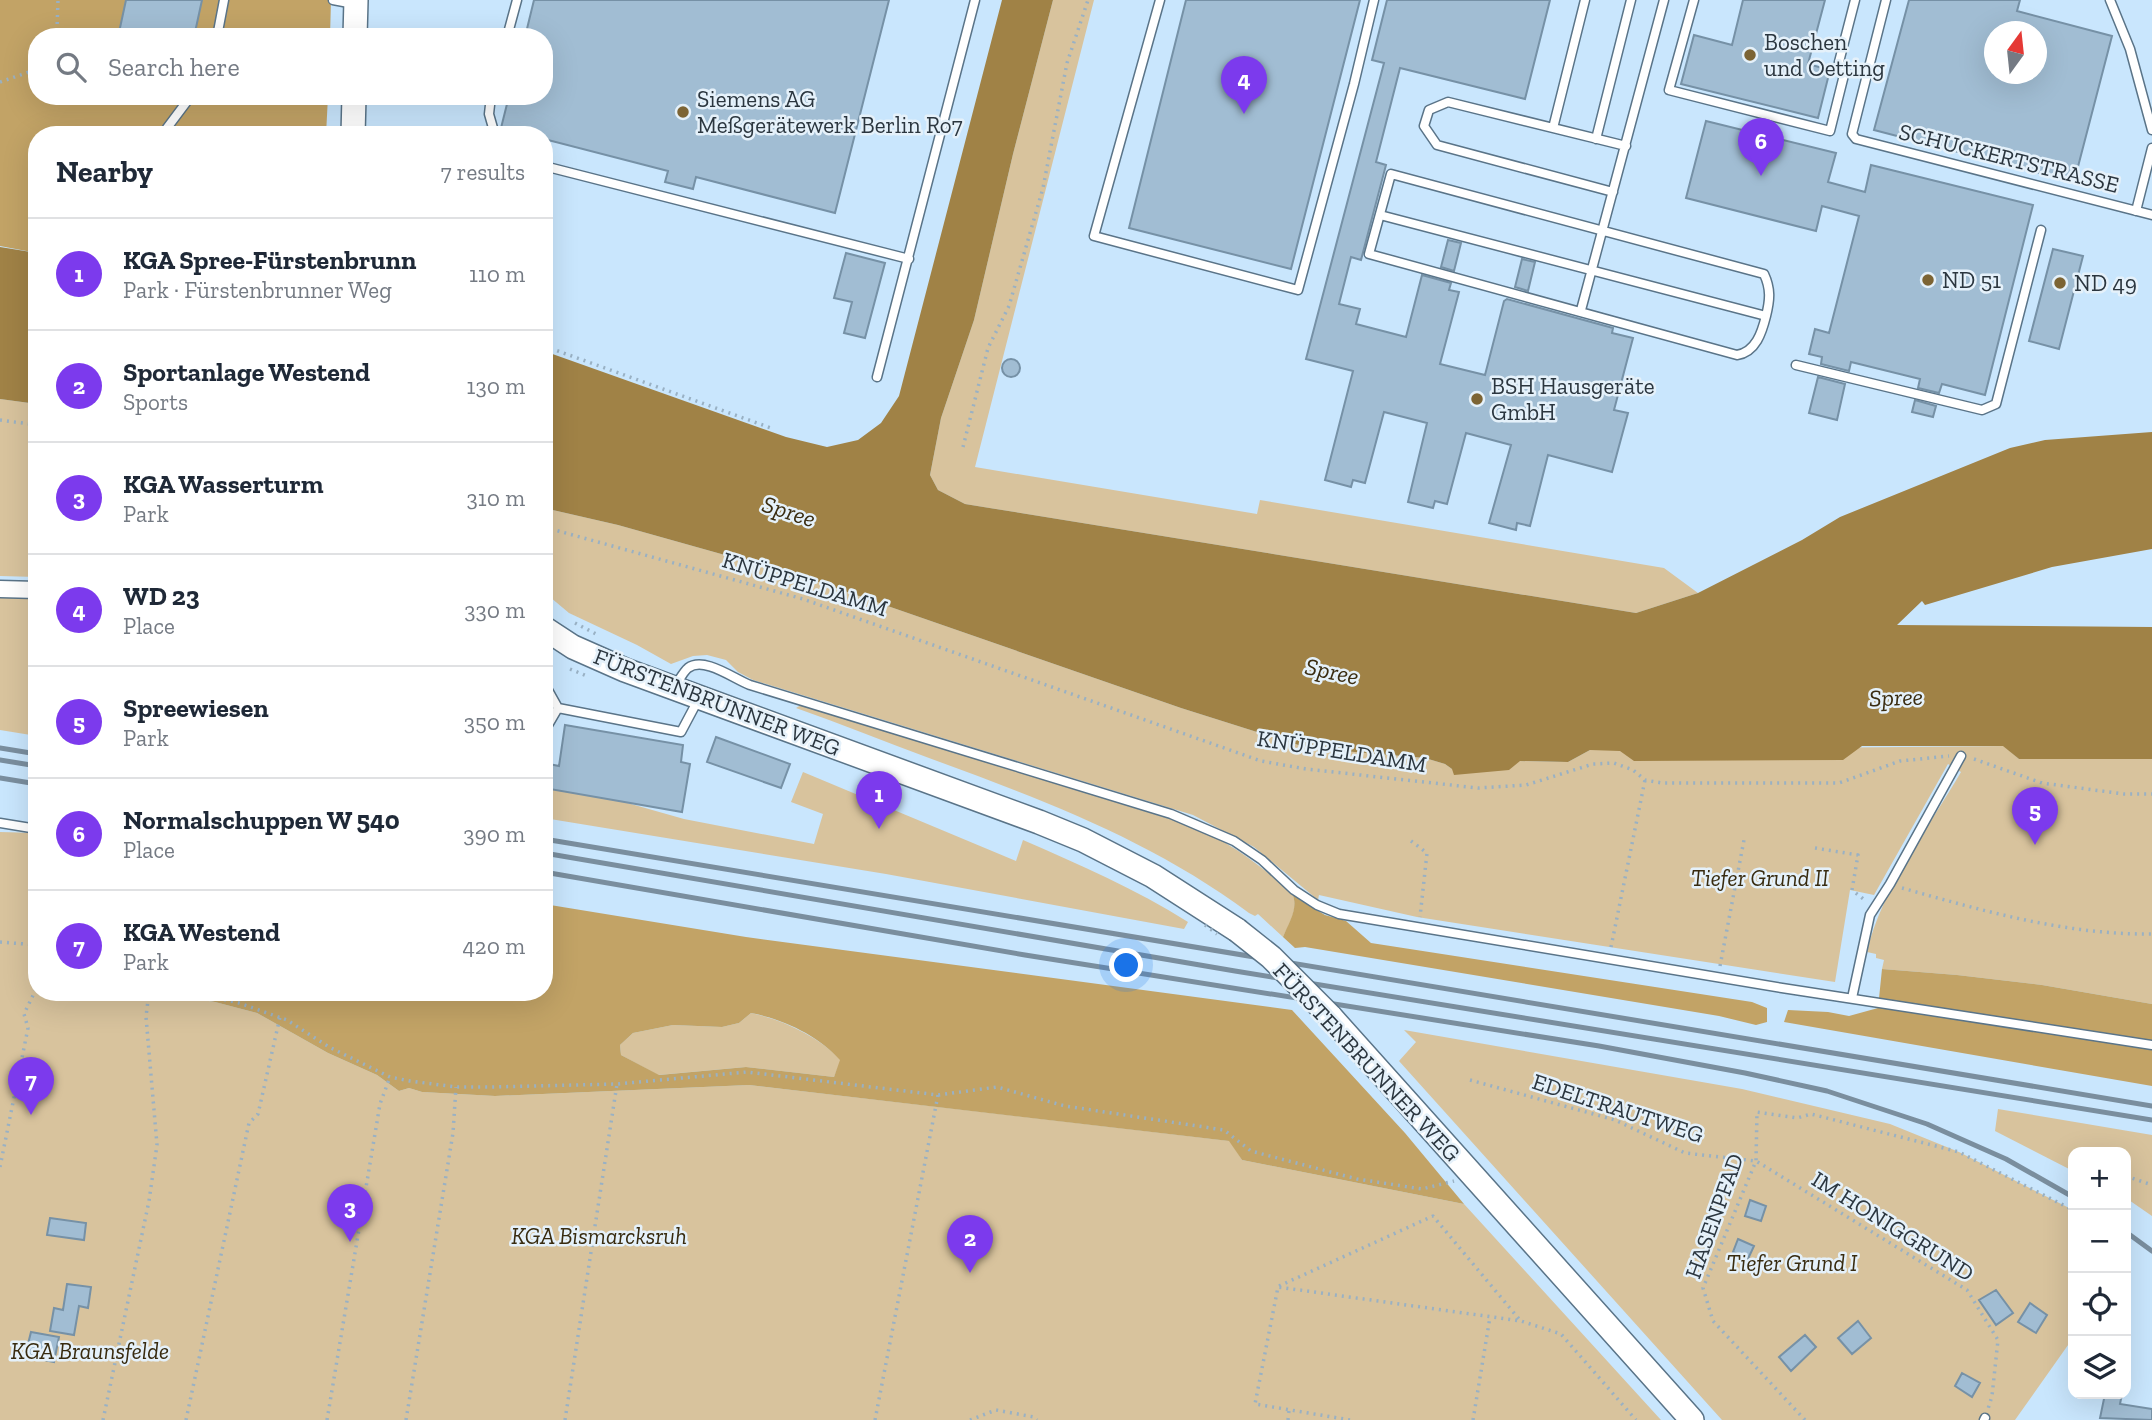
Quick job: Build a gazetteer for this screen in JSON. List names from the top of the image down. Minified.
{"streets":{"main road":["FÜRSTENBRUNNER WEG"],"lane":["SCHUCKERTSTRASSE"],"path":["KNÜPPELDAMM","EDELTRAUTWEG","HASENPFAD","IM HONIGGRUND"]},"crossings":[["EDELTRAUTWEG","HASENPFAD"],["EDELTRAUTWEG","IM HONIGGRUND"],["HASENPFAD","IM HONIGGRUND"]],"water":["Spree"],"parks":["Tiefer Grund II","KGA Bismarcksruh","Tiefer Grund I","KGA Braunsfelde"],"places":["Boschen und Oetting","Siemens AG Meßgerätewerk Berlin Ro7","ND 51","ND 49","BSH Hausgeräte GmbH"],"north":"top","page":{"search":"Search here","pins":["4","6","1","5","7","3","2"],"heading":["Nearby","7 results"],"list":[{"mark":"1","name":"KGA Spree-Fürstenbrunn","note":"Park · Fürstenbrunner Weg","value":"110 m"},{"mark":"2","name":"Sportanlage Westend","note":"Sports","value":"130 m"},{"mark":"3","name":"KGA Wasserturm","note":"Park","value":"310 m"},{"mark":"4","name":"WD 23","note":"Place","value":"330 m"},{"mark":"5","name":"Spreewiesen","note":"Park","value":"350 m"},{"mark":"6","name":"Normalschuppen W 540","note":"Place","value":"390 m"},{"mark":"7","name":"KGA Westend","note":"Park","value":"420 m"}],"map_buttons":["+","−"]}}
